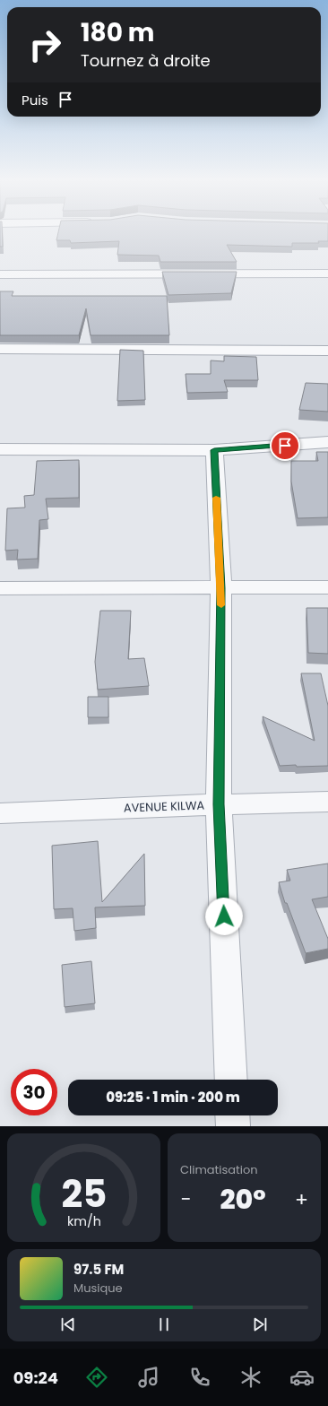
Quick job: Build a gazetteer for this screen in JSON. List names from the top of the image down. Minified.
{"streets":{"street":["AVENUE KILWA"]},"page":{"turn":["180 m","Tournez à droite"],"then":"Puis","limit":"30","trip":"09:25 · 1 min · 200 m","tile":"Climatisation","heat":["−","20°","+"],"song":["97.5 FM","Musique"],"tabs":"09:24","gauge":["25","km/h"]}}
